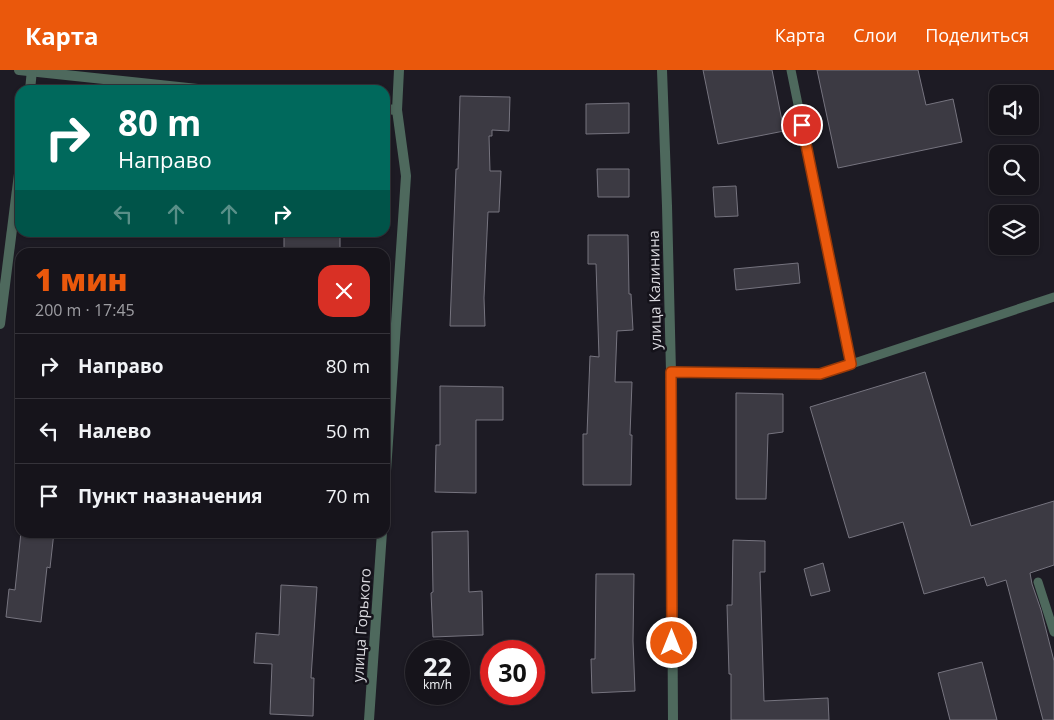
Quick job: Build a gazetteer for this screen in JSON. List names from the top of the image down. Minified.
{"streets":{"street":["улица Калинина","улица Горького"]},"page":{"header":"Карта","nav":["Карта","Слои","Поделиться"],"turn":["80 m","Направо"],"heading":["1 мин","200 m · 17:45"],"list":[{"name":"Направо","value":"80 m"},{"name":"Налево","value":"50 m"},{"name":"Пункт назначения","value":"70 m"}],"speed":"22 km/h","limit":"30"}}
